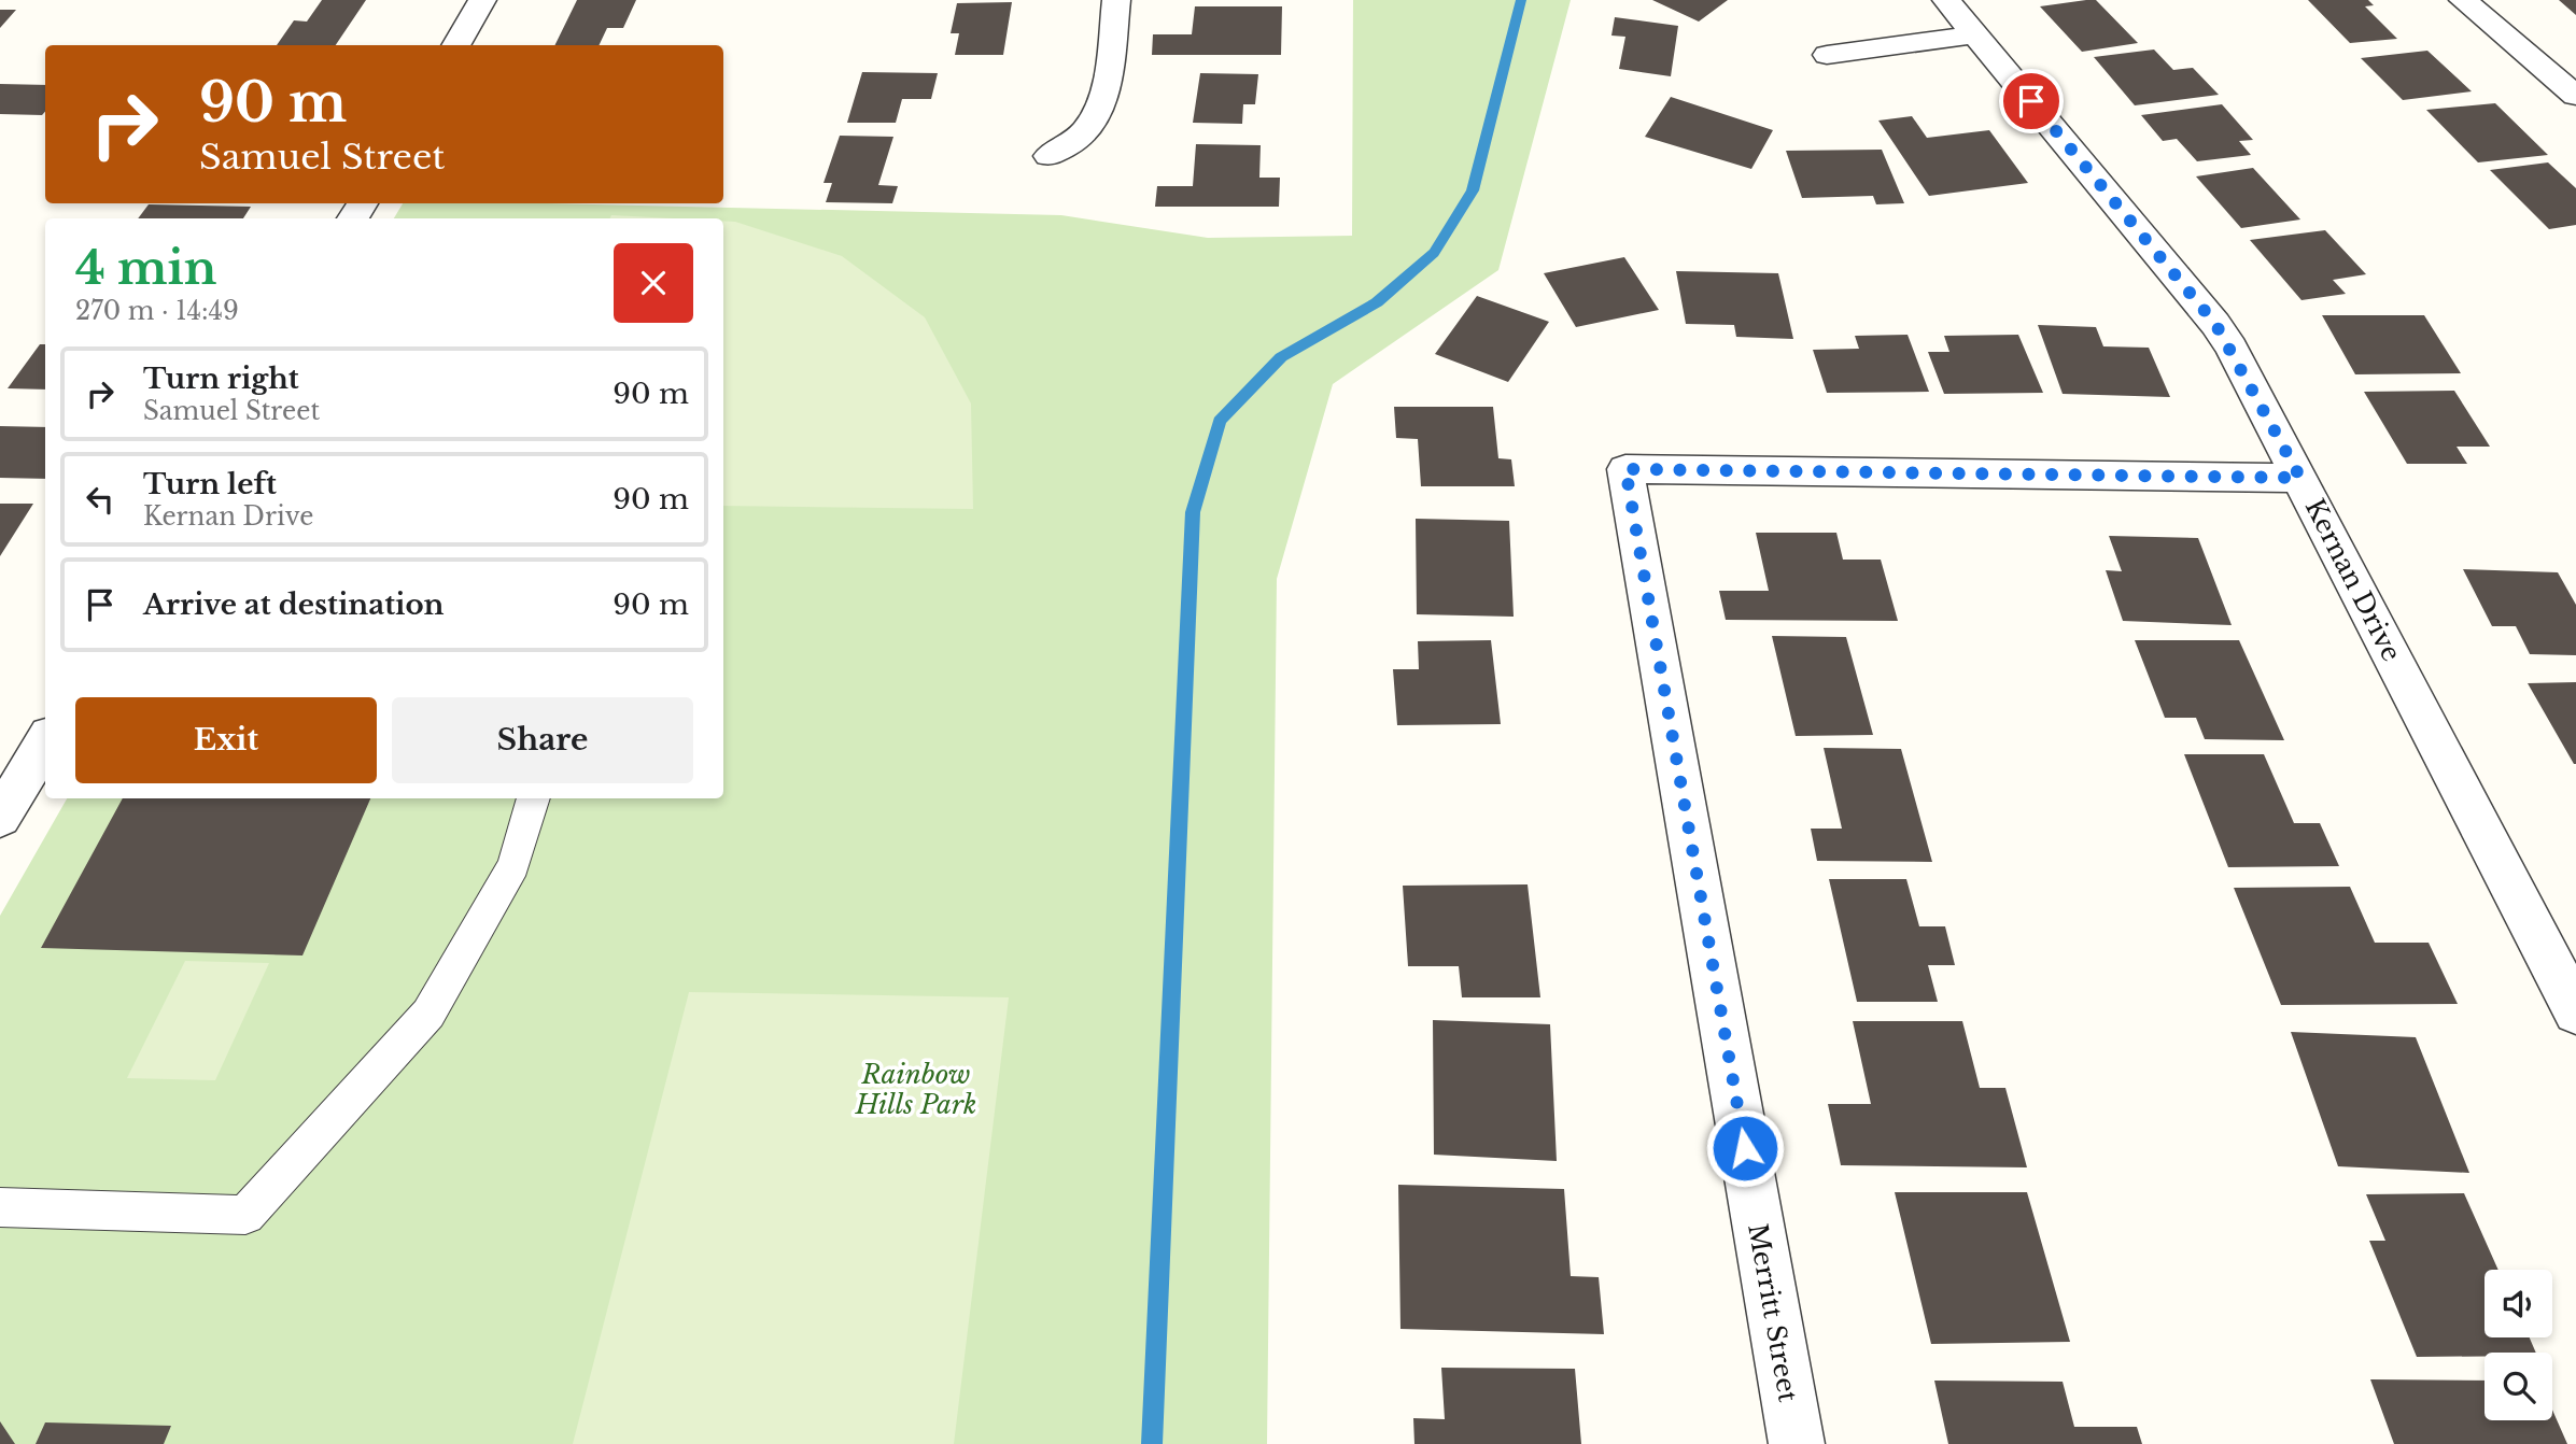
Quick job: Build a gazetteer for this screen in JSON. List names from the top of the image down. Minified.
{"streets":{"street":["Kernan Drive","Merritt Street"]},"crossings":[["Kernan Drive","Merritt Street"]],"parks":["Rainbow Hills Park"],"page":{"turn":["90 m","Samuel Street"],"heading":["4 min","270 m · 14:49"],"list":[{"name":"Turn right","note":"Samuel Street","value":"90 m"},{"name":"Turn left","note":"Kernan Drive","value":"90 m"},{"name":"Arrive at destination","value":"90 m"}],"buttons":["Exit","Share"]}}
